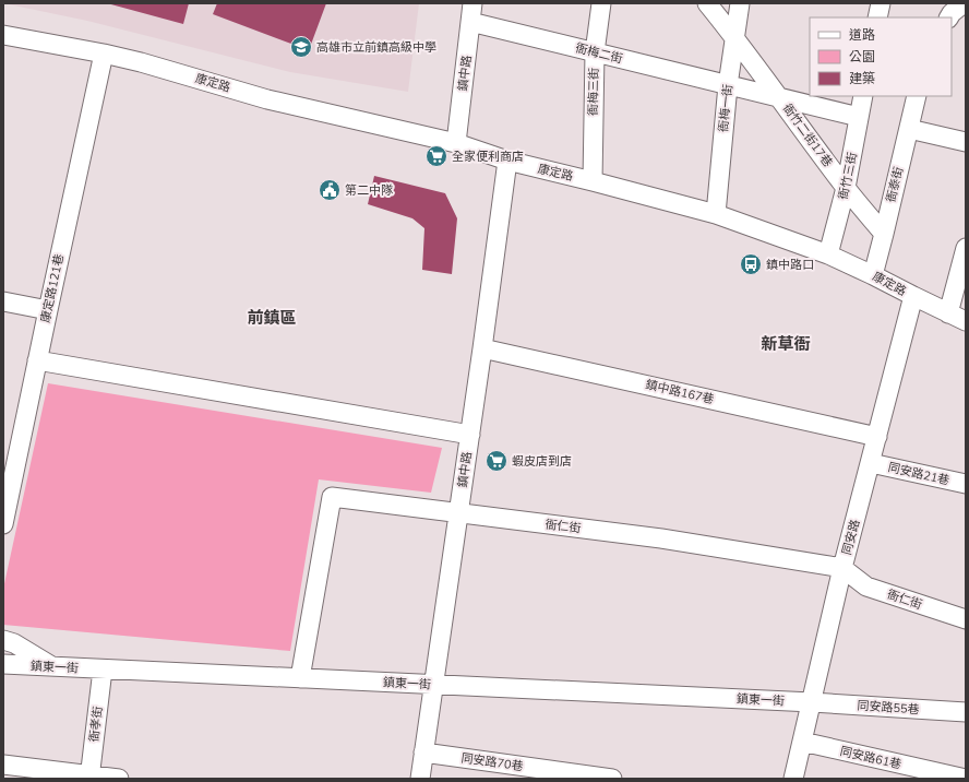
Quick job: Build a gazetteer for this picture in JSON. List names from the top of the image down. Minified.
{"streets":{"street":["衙梅二街","鎮中路","康定路","衙梅三街","衙梅一街","衙竹二街17巷","衙竹三街","衙泰街","康定路121巷","鎮中路167巷","同安路21巷","衙仁街","同安路","鎮東一街","同安路55巷","衙孝街","同安路61巷","同安路70巷"]},"crossings":[["衙梅二街","鎮中路"],["衙梅二街","衙梅三街"],["衙梅二街","衙梅一街"],["衙梅二街","衙竹二街17巷"],["衙梅二街","衙竹三街"],["鎮中路","康定路"],["鎮中路","鎮中路167巷"],["鎮中路","衙仁街"],["鎮中路","鎮東一街"],["鎮中路","同安路70巷"],["康定路","衙梅三街"],["康定路","衙梅一街"],["康定路","衙竹三街"],["康定路","衙泰街"],["康定路","康定路121巷"],["康定路","同安路"],["衙梅一街","衙竹二街17巷"],["衙竹二街17巷","衙竹三街"],["衙竹二街17巷","衙泰街"],["鎮中路167巷","同安路"],["同安路21巷","同安路"],["衙仁街","同安路"],["衙仁街","鎮東一街"],["同安路","鎮東一街"],["同安路","同安路55巷"],["同安路","同安路61巷"],["鎮東一街","同安路55巷"],["鎮東一街","衙孝街"]],"districts":["前鎮區","新草衙"],"places":{"school or university":["高雄市立前鎮高級中學"],"supermarket":["全家便利商店","蝦皮店到店"],"public building":["第二中隊"],"bus stop":["鎮中路口"]},"legend":["道路","公園","建築"]}
